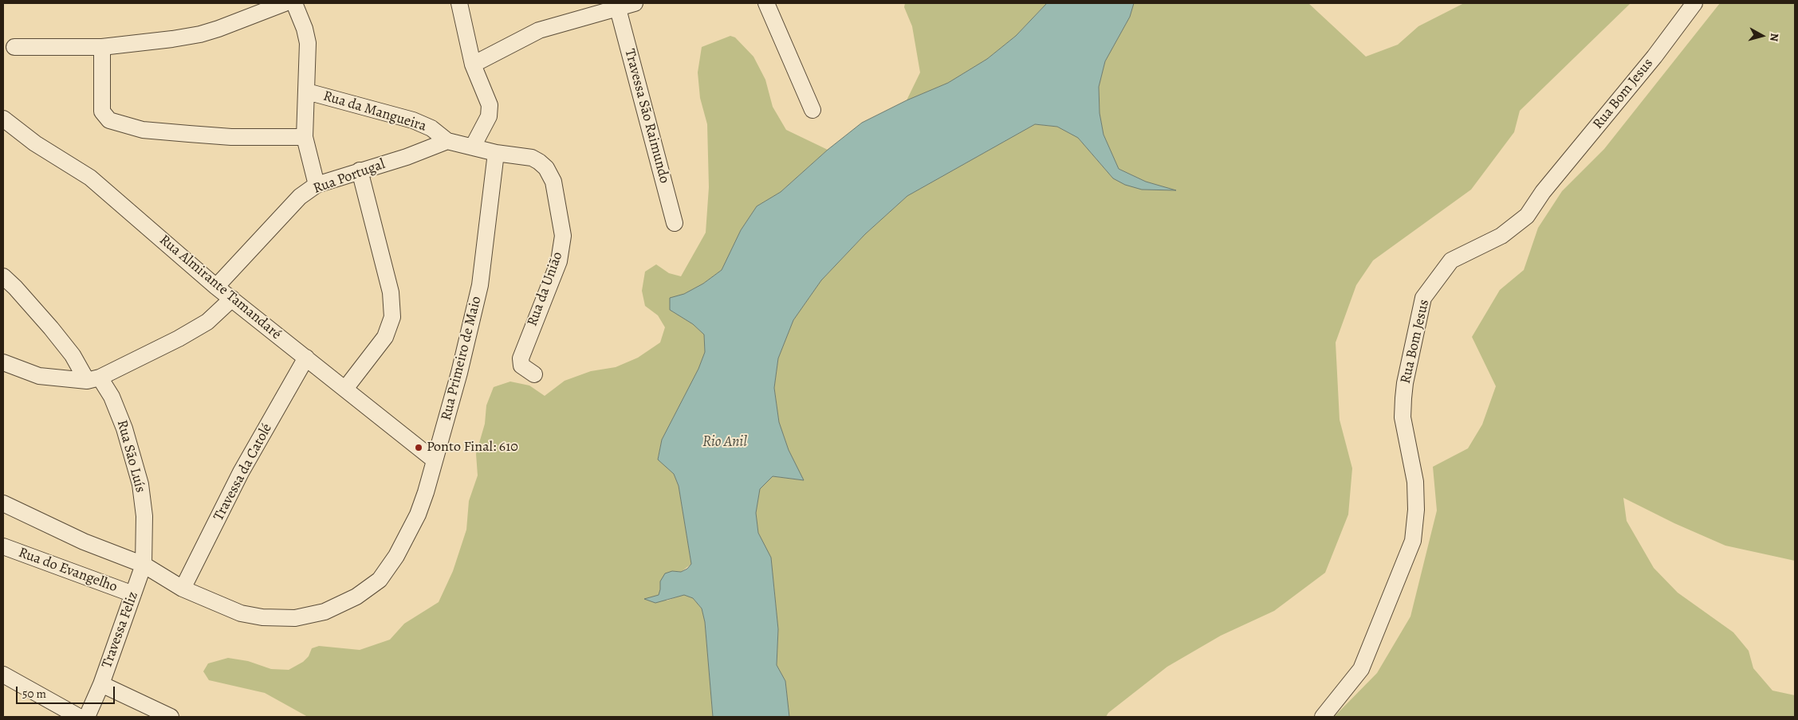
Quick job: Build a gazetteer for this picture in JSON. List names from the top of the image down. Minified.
{"streets":{"street":["Rua Bom Jesus","Rua da Mangueira","Travessa São Raimundo","Rua Portugal","Rua Almirante Tamandaré","Rua da União","Rua Primeiro de Maio","Rua São Luís","Travessa da Catolé","Rua do Evangelho","Travessa Feliz"]},"crossings":[["Rua da Mangueira","Rua Portugal"],["Rua da Mangueira","Rua da União"],["Rua da Mangueira","Rua Primeiro de Maio"],["Rua Portugal","Rua Almirante Tamandaré"],["Rua Almirante Tamandaré","Rua Primeiro de Maio"],["Rua Almirante Tamandaré","Travessa da Catolé"],["Rua Primeiro de Maio","Rua São Luís"],["Rua Primeiro de Maio","Travessa da Catolé"],["Rua Primeiro de Maio","Travessa Feliz"],["Rua São Luís","Travessa Feliz"],["Rua do Evangelho","Travessa Feliz"]],"water":["Rio Anil"],"places":["Ponto Final: 610"],"scale_bar":"50 m","north":"right"}
